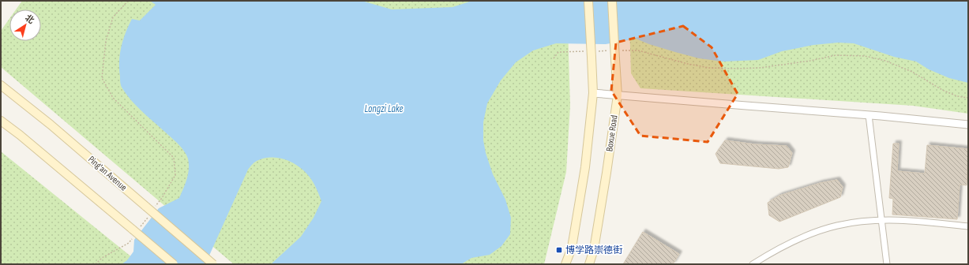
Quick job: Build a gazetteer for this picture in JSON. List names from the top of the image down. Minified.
{"streets":{"main road":["Boxue Road","Ping'an Avenue"]},"water":["Longzi Lake"],"places":{"transit":["博学路崇德街"]},"north":"top right"}
